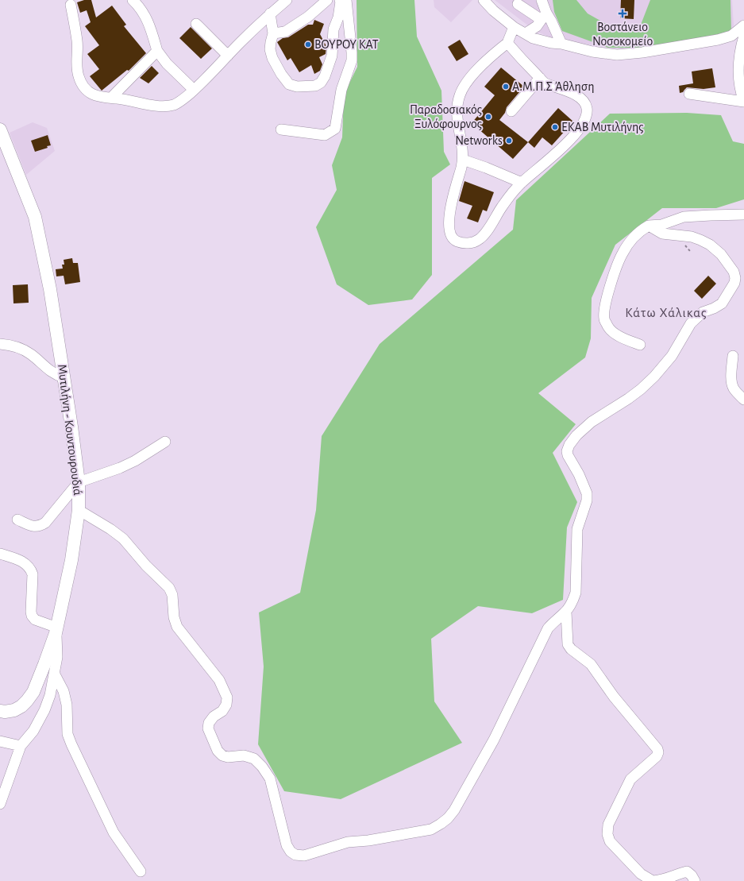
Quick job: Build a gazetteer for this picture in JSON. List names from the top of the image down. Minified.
{"streets":{"main road":["Μυτιλήνη - Κουντουρουδιά"]},"districts":["Κάτω Χάλικας"],"places":{"health":["Βοστάνειο Νοσοκομείο"],"other":["ΒΟΥΡΟΥ ΚΑΤ","Α.Μ.Π.Σ Άθληση","Παραδοσιακός Ξυλόφουρνος","ΕΚΑΒ Μυτιλήνης","Networks"]}}
